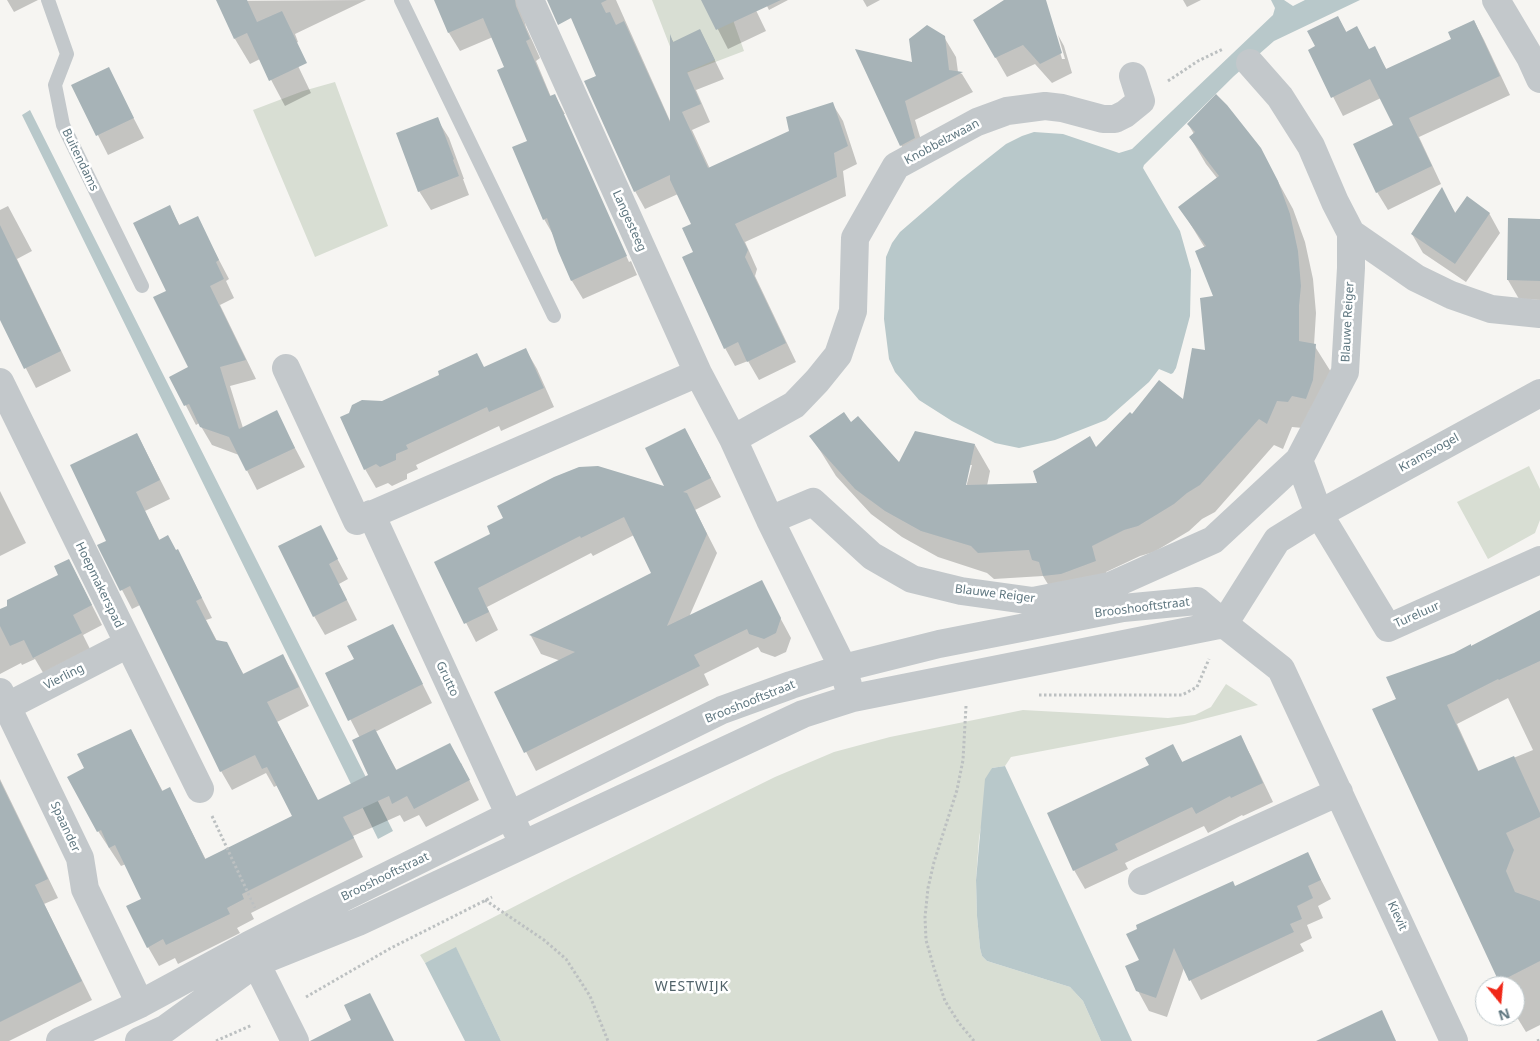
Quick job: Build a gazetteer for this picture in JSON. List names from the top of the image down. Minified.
{"streets":{"street":["Knobbelzwaan","Langesteeg","Blauwe Reiger","Kramsvogel","Hoepmakerspad","Brooshooftstraat","Tureluur","Vierling","Grutto","Spaander","Kievit"],"lane":["Buitendams"]},"crossings":[["Knobbelzwaan","Langesteeg"],["Kramsvogel","Tureluur"],["Hoepmakerspad","Vierling"],["Brooshooftstraat","Grutto"],["Brooshooftstraat","Spaander"],["Brooshooftstraat","Kievit"],["Vierling","Spaander"]],"districts":["WESTWIJK"],"north":"bottom"}
